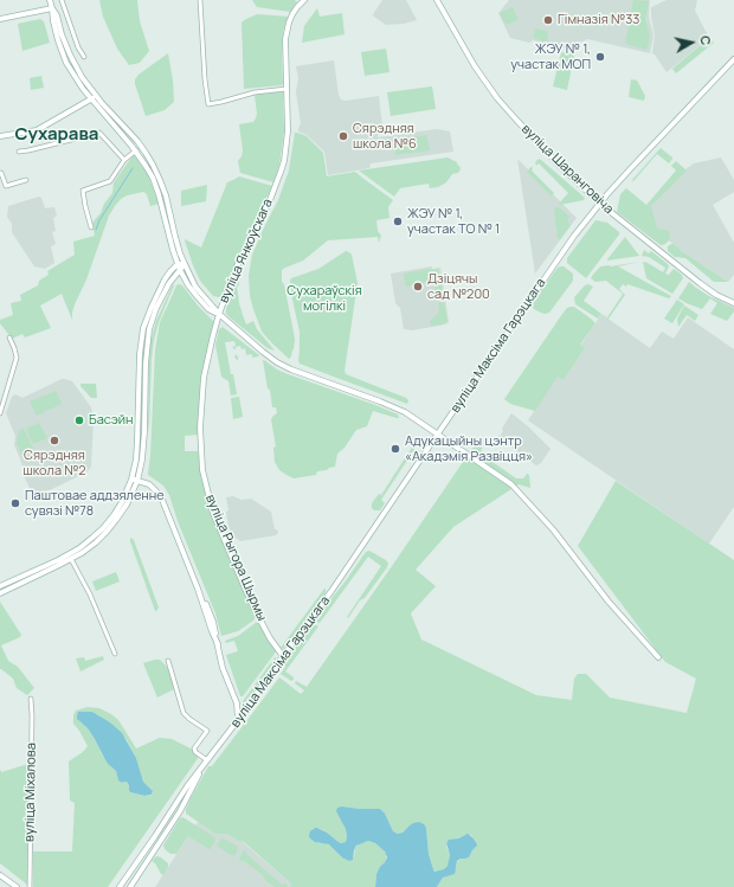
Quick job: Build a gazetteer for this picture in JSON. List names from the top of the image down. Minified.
{"streets":{"main road":["вуліца Шаранговіча","вуліца Янкоўскага","вуліца Максіма Гарэцкага","вуліца Рыгора Шырмы"],"street":["вуліца Міхалова"]},"crossings":[["вуліца Шаранговіча","вуліца Максіма Гарэцкага"],["вуліца Янкоўскага","вуліца Максіма Гарэцкага"],["вуліца Янкоўскага","вуліца Рыгора Шырмы"],["вуліца Максіма Гарэцкага","вуліца Рыгора Шырмы"]],"districts":["Сухарава"],"parks":["Сухараўскія могілкі"],"places":["Гімназія №33","ЖЭУ № 1, участак МОП","Сярэдняя школа №6","ЖЭУ № 1, участак ТО № 1","Дзіцячы сад №200","Басэйн","Сярэдняя школа №2","Адукацыйны цэнтр «Акадэмія Развіцця»","Паштовае аддзяленне сувязі №78"],"north":"right"}
